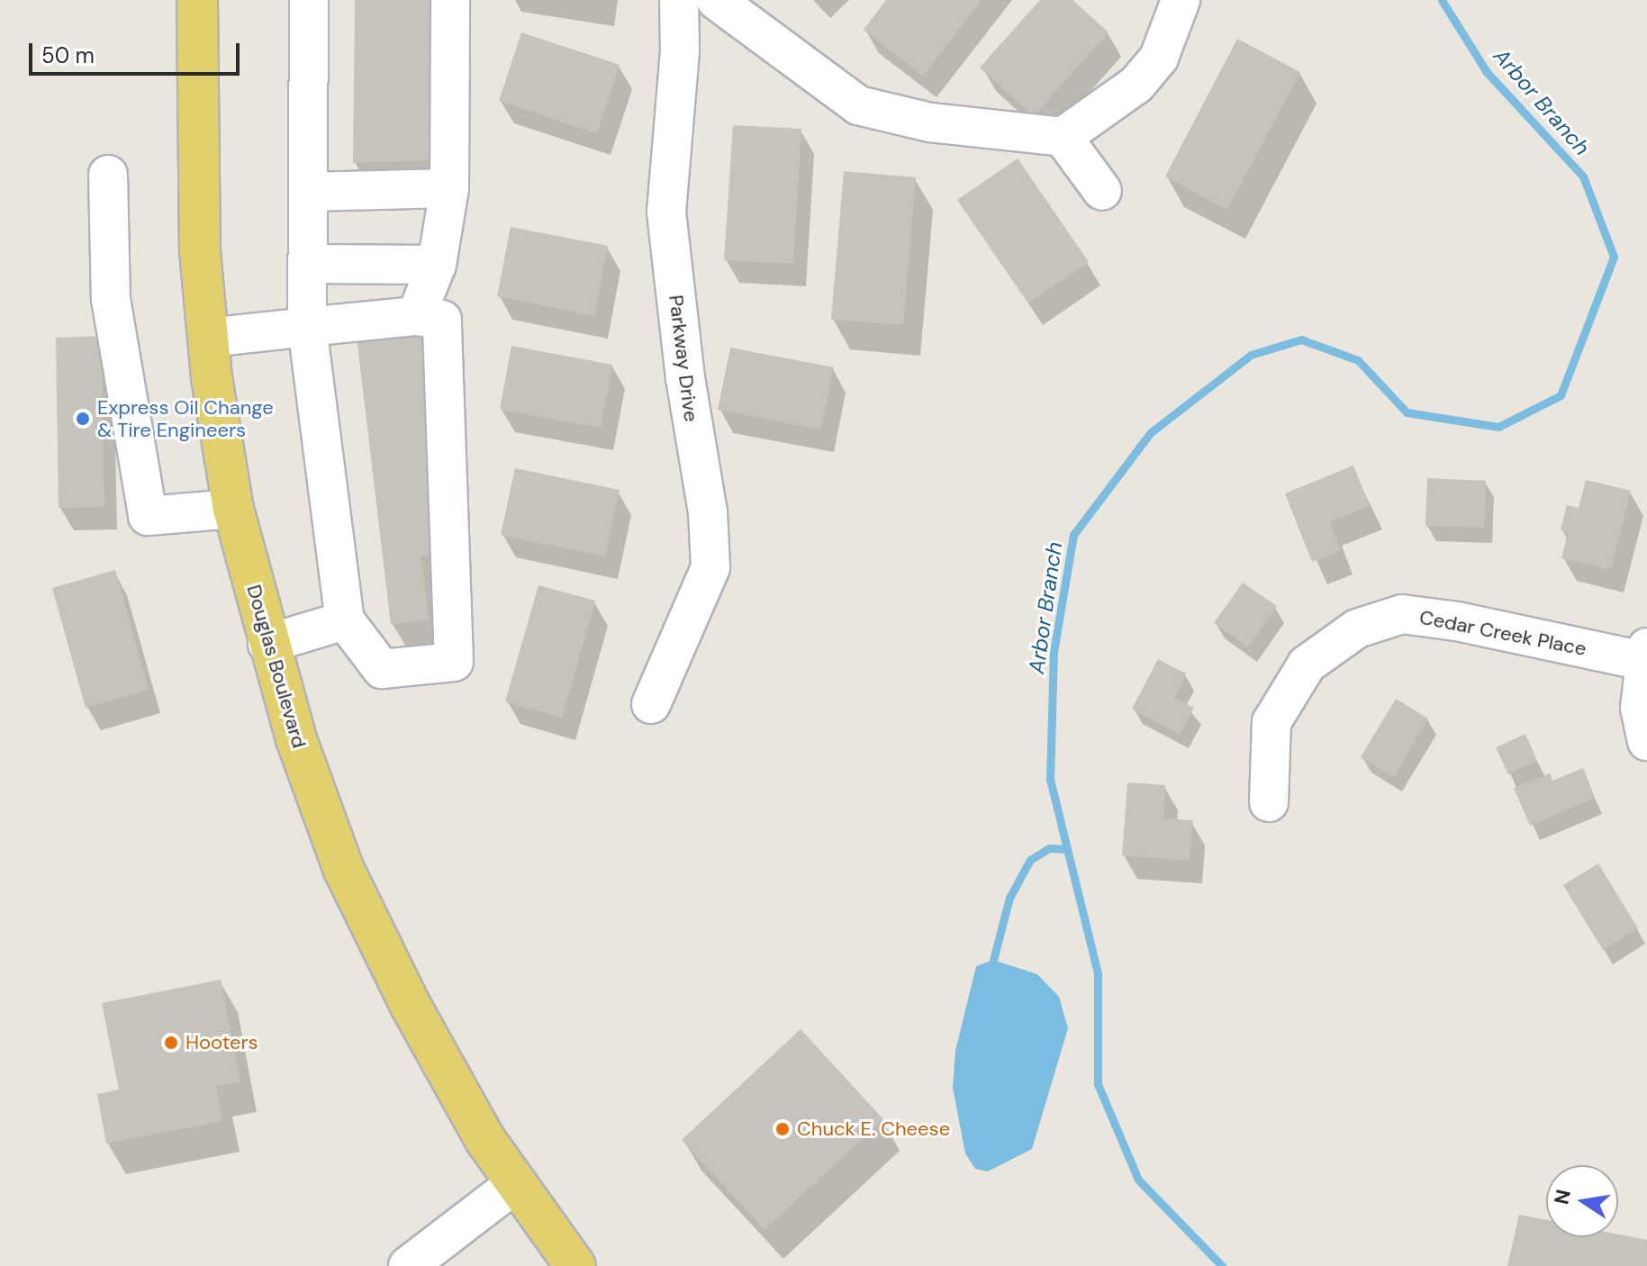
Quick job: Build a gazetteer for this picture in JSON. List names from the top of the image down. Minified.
{"streets":{"main road":["Douglas Boulevard"],"street":["Parkway Drive","Cedar Creek Place"]},"water":["Arbor Branch"],"places":["Express Oil Change & Tire Engineers","Hooters","Chuck E. Cheese"],"scale_bar":"50 m","north":"left"}
